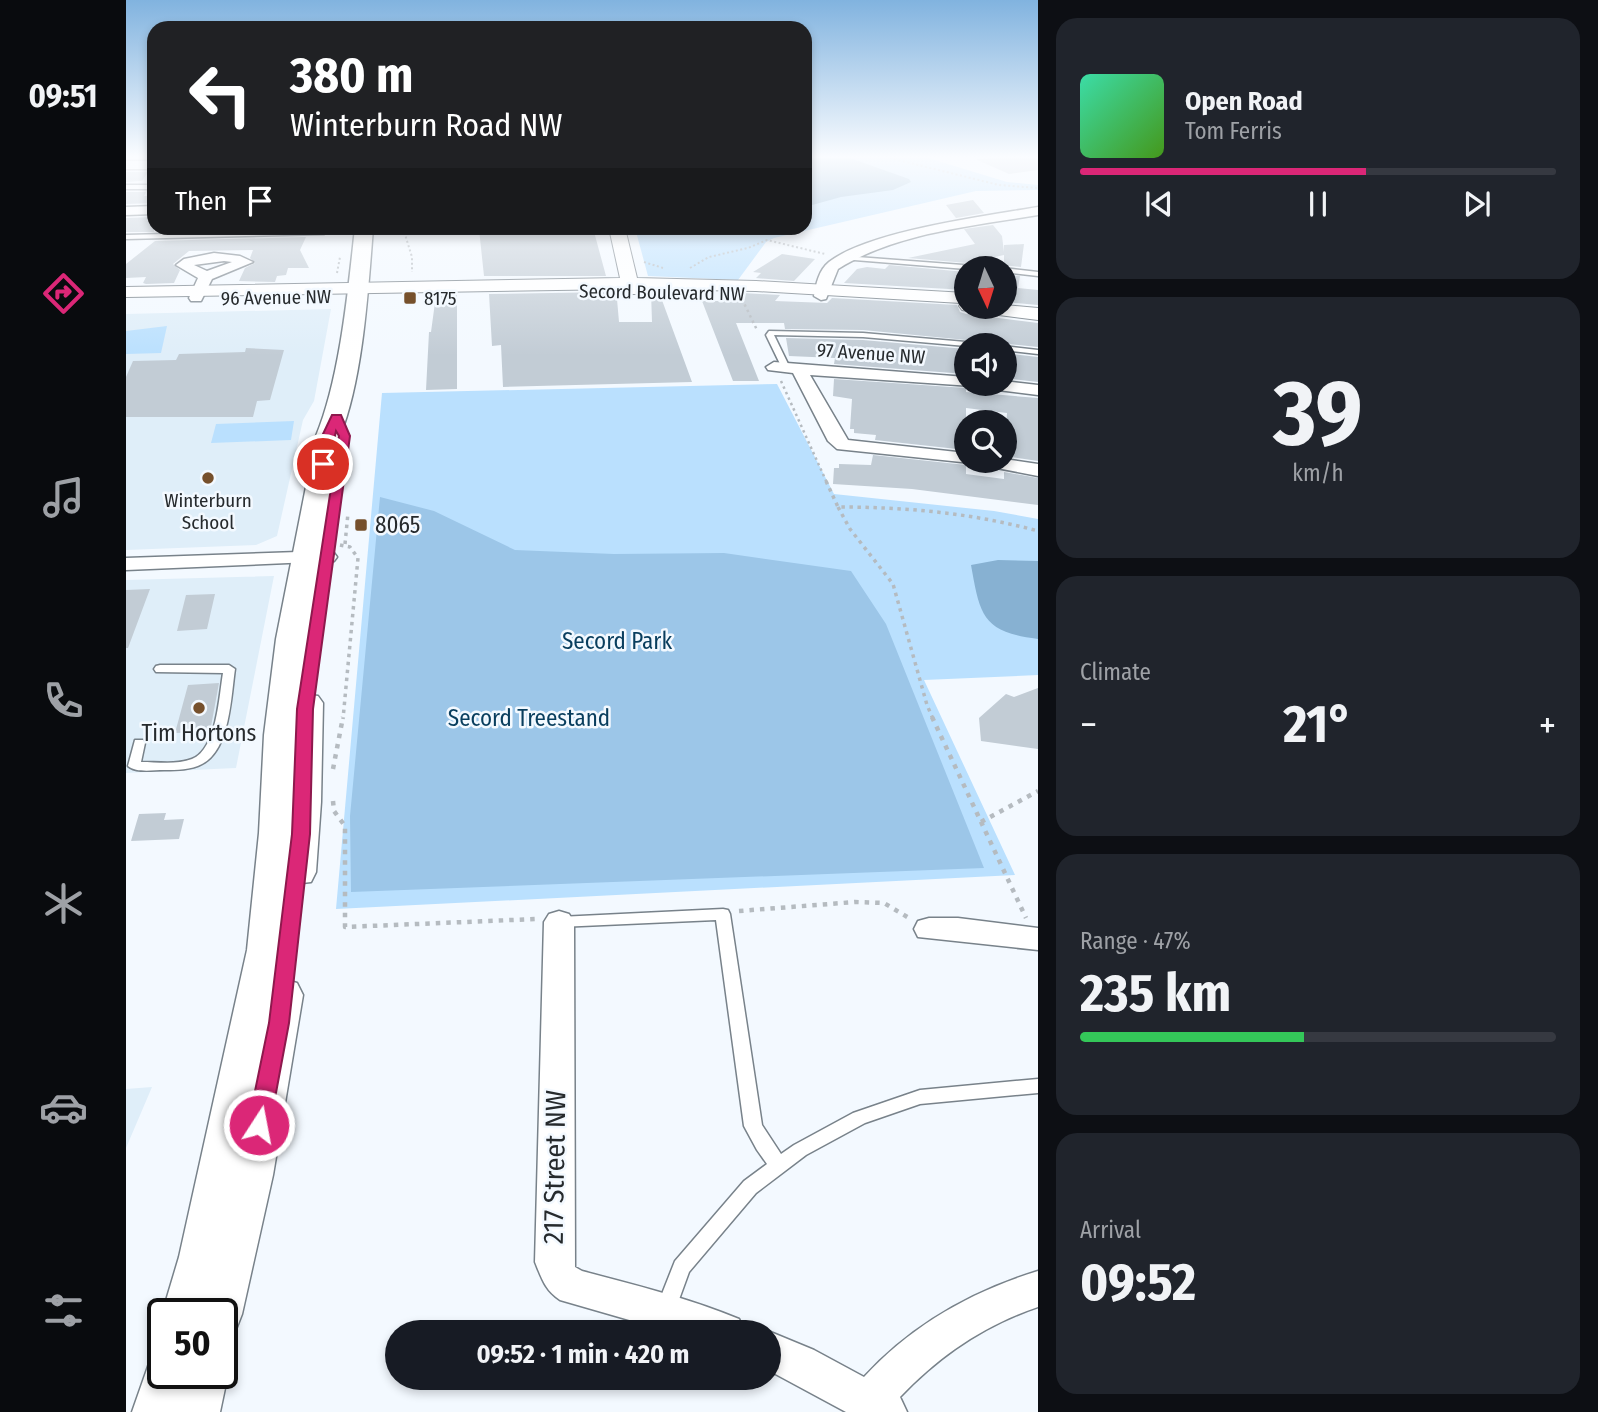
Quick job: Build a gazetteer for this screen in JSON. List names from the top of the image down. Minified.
{"streets":{"street":["Secord Boulevard NW","96 Avenue NW","97 Avenue NW","217 Street NW"]},"crossings":[["Secord Boulevard NW","96 Avenue NW"]],"parks":["Secord Park","Secord Treestand"],"places":{"transit":["8175","8065"],"other":["Winterburn School","Tim Hortons"]},"north":"bottom","page":{"tabs":"09:51","turn":["380 m","Winterburn Road NW"],"song":["Open Road","Tom Ferris"],"then":"Then","tile":[["39","km/h"],"Climate",["Range · 47%","235 km"],["Arrival","09:52"]],"heat":["−","21°","+"],"limit":"50","trip":"09:52 · 1 min · 420 m"}}
